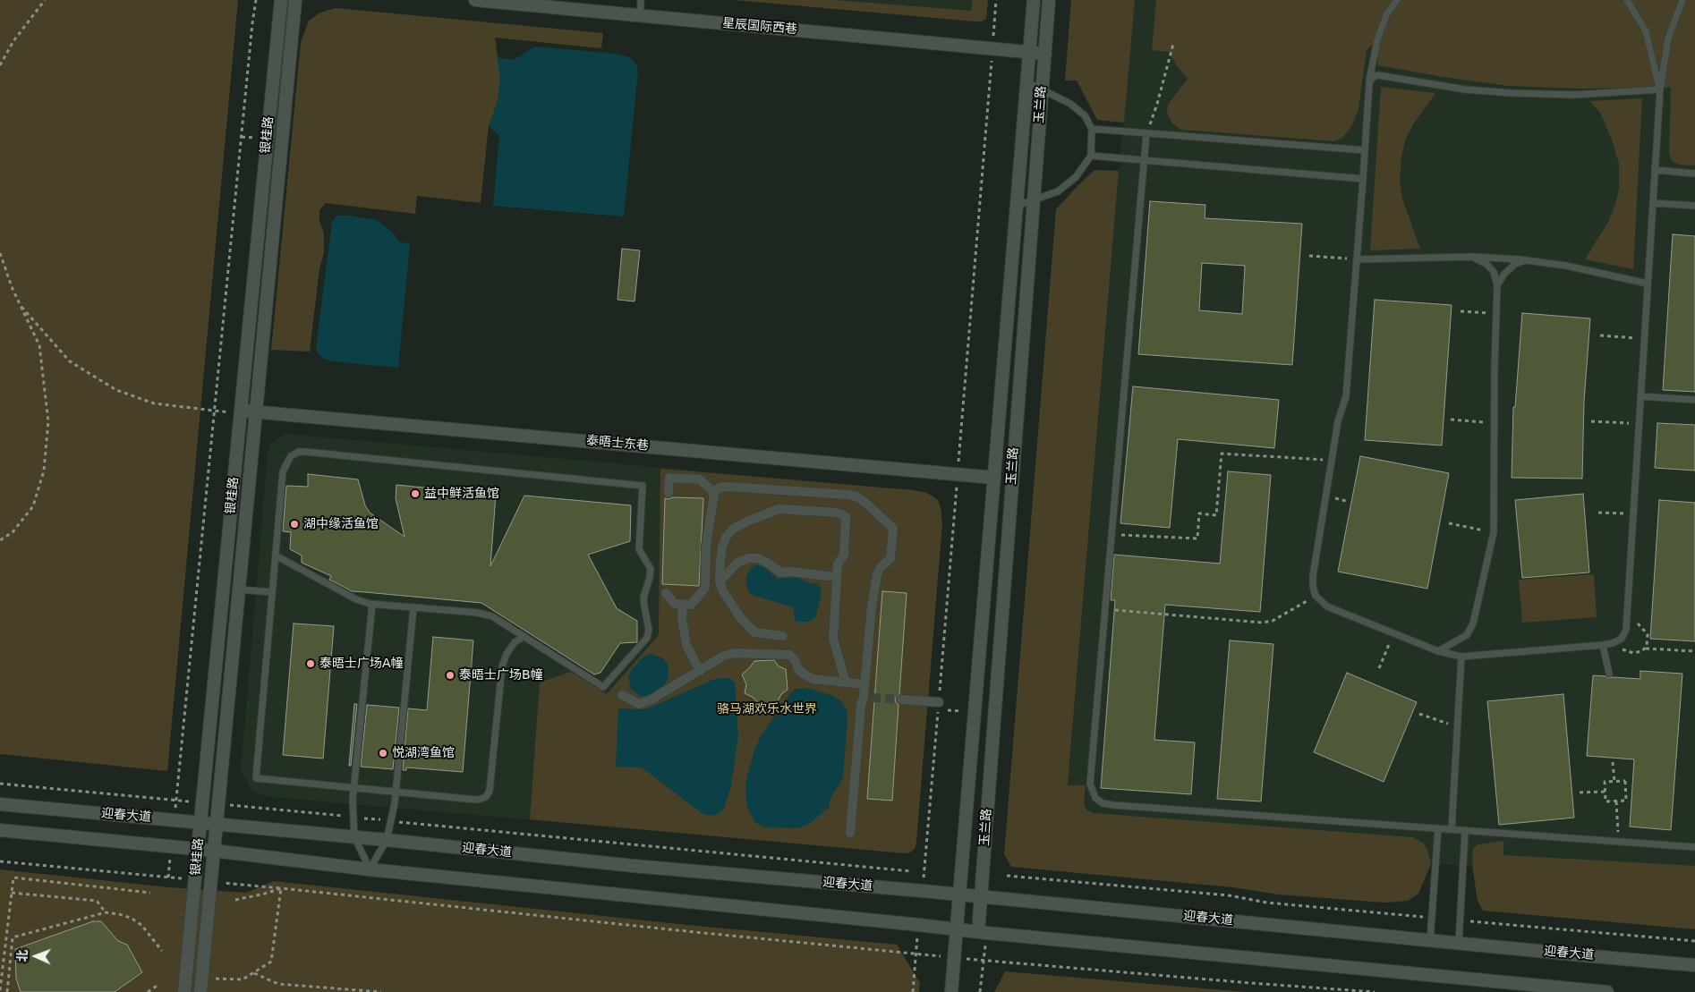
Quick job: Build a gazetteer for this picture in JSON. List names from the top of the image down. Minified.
{"streets":{"street":["星辰国际西巷","玉兰路","银桂路","泰晤士东巷","迎春大道"]},"crossings":[["星辰国际西巷","玉兰路"],["玉兰路","泰晤士东巷"],["玉兰路","迎春大道"],["银桂路","泰晤士东巷"],["银桂路","迎春大道"]],"parks":["骆马湖欢乐水世界"],"places":["益中鲜活鱼馆","湖中缘活鱼馆","泰晤士广场A幢","泰晤士广场B幢","悦湖湾鱼馆"],"north":"left"}
